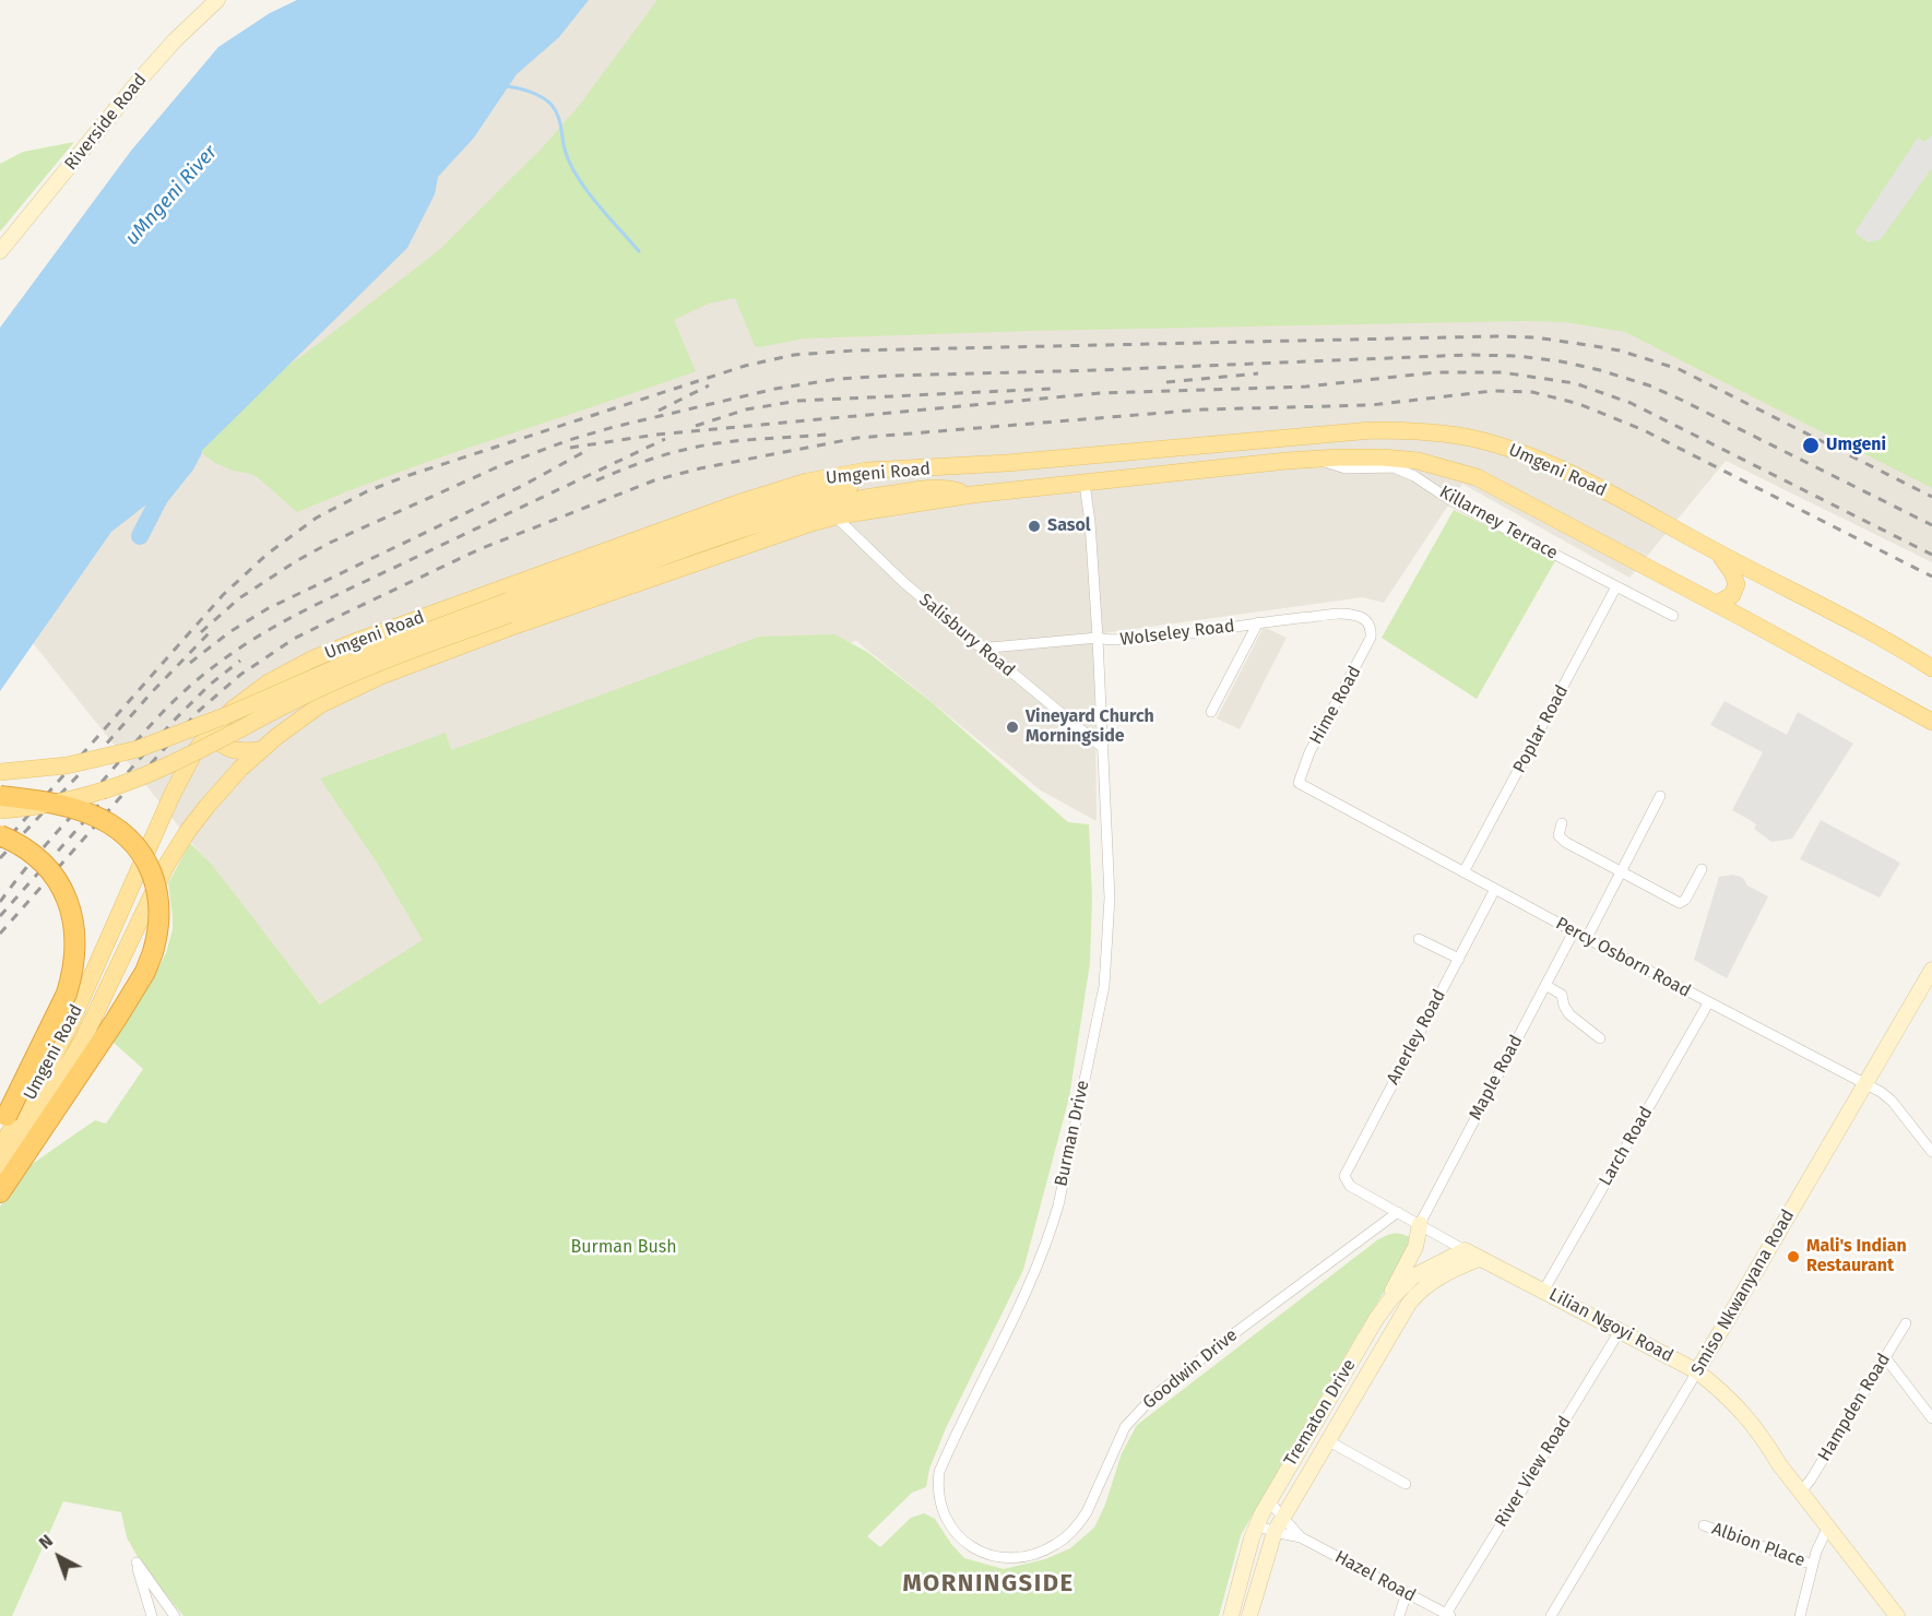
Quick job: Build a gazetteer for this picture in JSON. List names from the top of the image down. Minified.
{"streets":{"main road":["Umgeni Road"],"street":["Riverside Road","Killarney Terrace","Wolseley Road","Salisbury Road","Hime Road","Poplar Road","Percy Osborn Road","Anerley Road","Maple Road","Burman Drive","Larch Road","Smiso Nkwanyana Road","Lilian Ngoyi Road","Goodwin Drive","Hampden Road","Trematon Drive","River View Road","Albion Place","Hazel Road"]},"crossings":[["Umgeni Road","Killarney Terrace"],["Umgeni Road","Salisbury Road"],["Umgeni Road","Burman Drive"],["Killarney Terrace","Poplar Road"],["Wolseley Road","Salisbury Road"],["Wolseley Road","Hime Road"],["Wolseley Road","Burman Drive"],["Salisbury Road","Burman Drive"],["Hime Road","Percy Osborn Road"],["Poplar Road","Percy Osborn Road"],["Percy Osborn Road","Anerley Road"],["Percy Osborn Road","Maple Road"],["Percy Osborn Road","Larch Road"],["Percy Osborn Road","Smiso Nkwanyana Road"],["Anerley Road","Lilian Ngoyi Road"],["Maple Road","Lilian Ngoyi Road"],["Burman Drive","Goodwin Drive"],["Larch Road","Lilian Ngoyi Road"],["Smiso Nkwanyana Road","Lilian Ngoyi Road"],["Lilian Ngoyi Road","Goodwin Drive"],["Lilian Ngoyi Road","Hampden Road"],["Lilian Ngoyi Road","Trematon Drive"],["Lilian Ngoyi Road","River View Road"],["Trematon Drive","Hazel Road"],["River View Road","Hazel Road"]],"districts":["MORNINGSIDE"],"water":["uMngeni River"],"parks":["Burman Bush"],"places":["Umgeni","Sasol","Vineyard Church Morningside","Mali's Indian Restaurant"],"north":"top left"}
